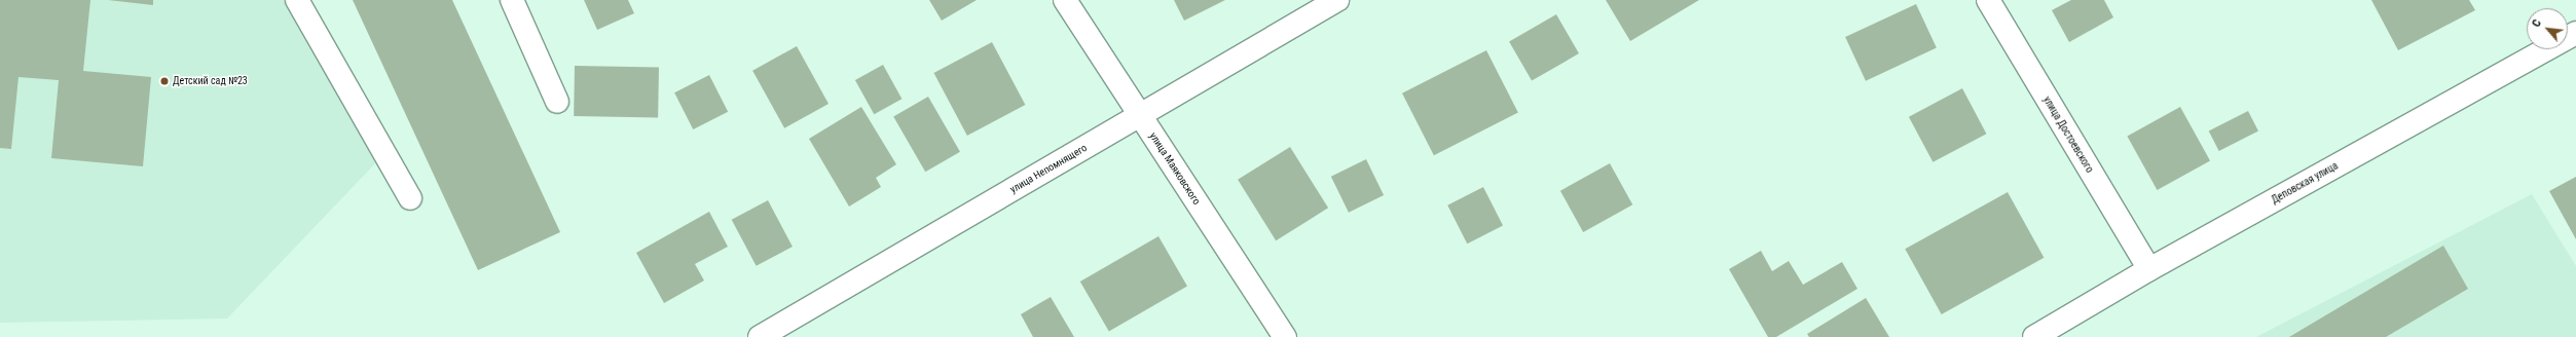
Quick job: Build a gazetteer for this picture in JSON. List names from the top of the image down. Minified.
{"streets":{"street":["улица Достоевского","улица Непомнящего","улица Маяковского","Деповская улица"]},"crossings":[["улица Достоевского","Деповская улица"],["улица Непомнящего","улица Маяковского"]],"places":["Детский сад №23"],"north":"top left"}
